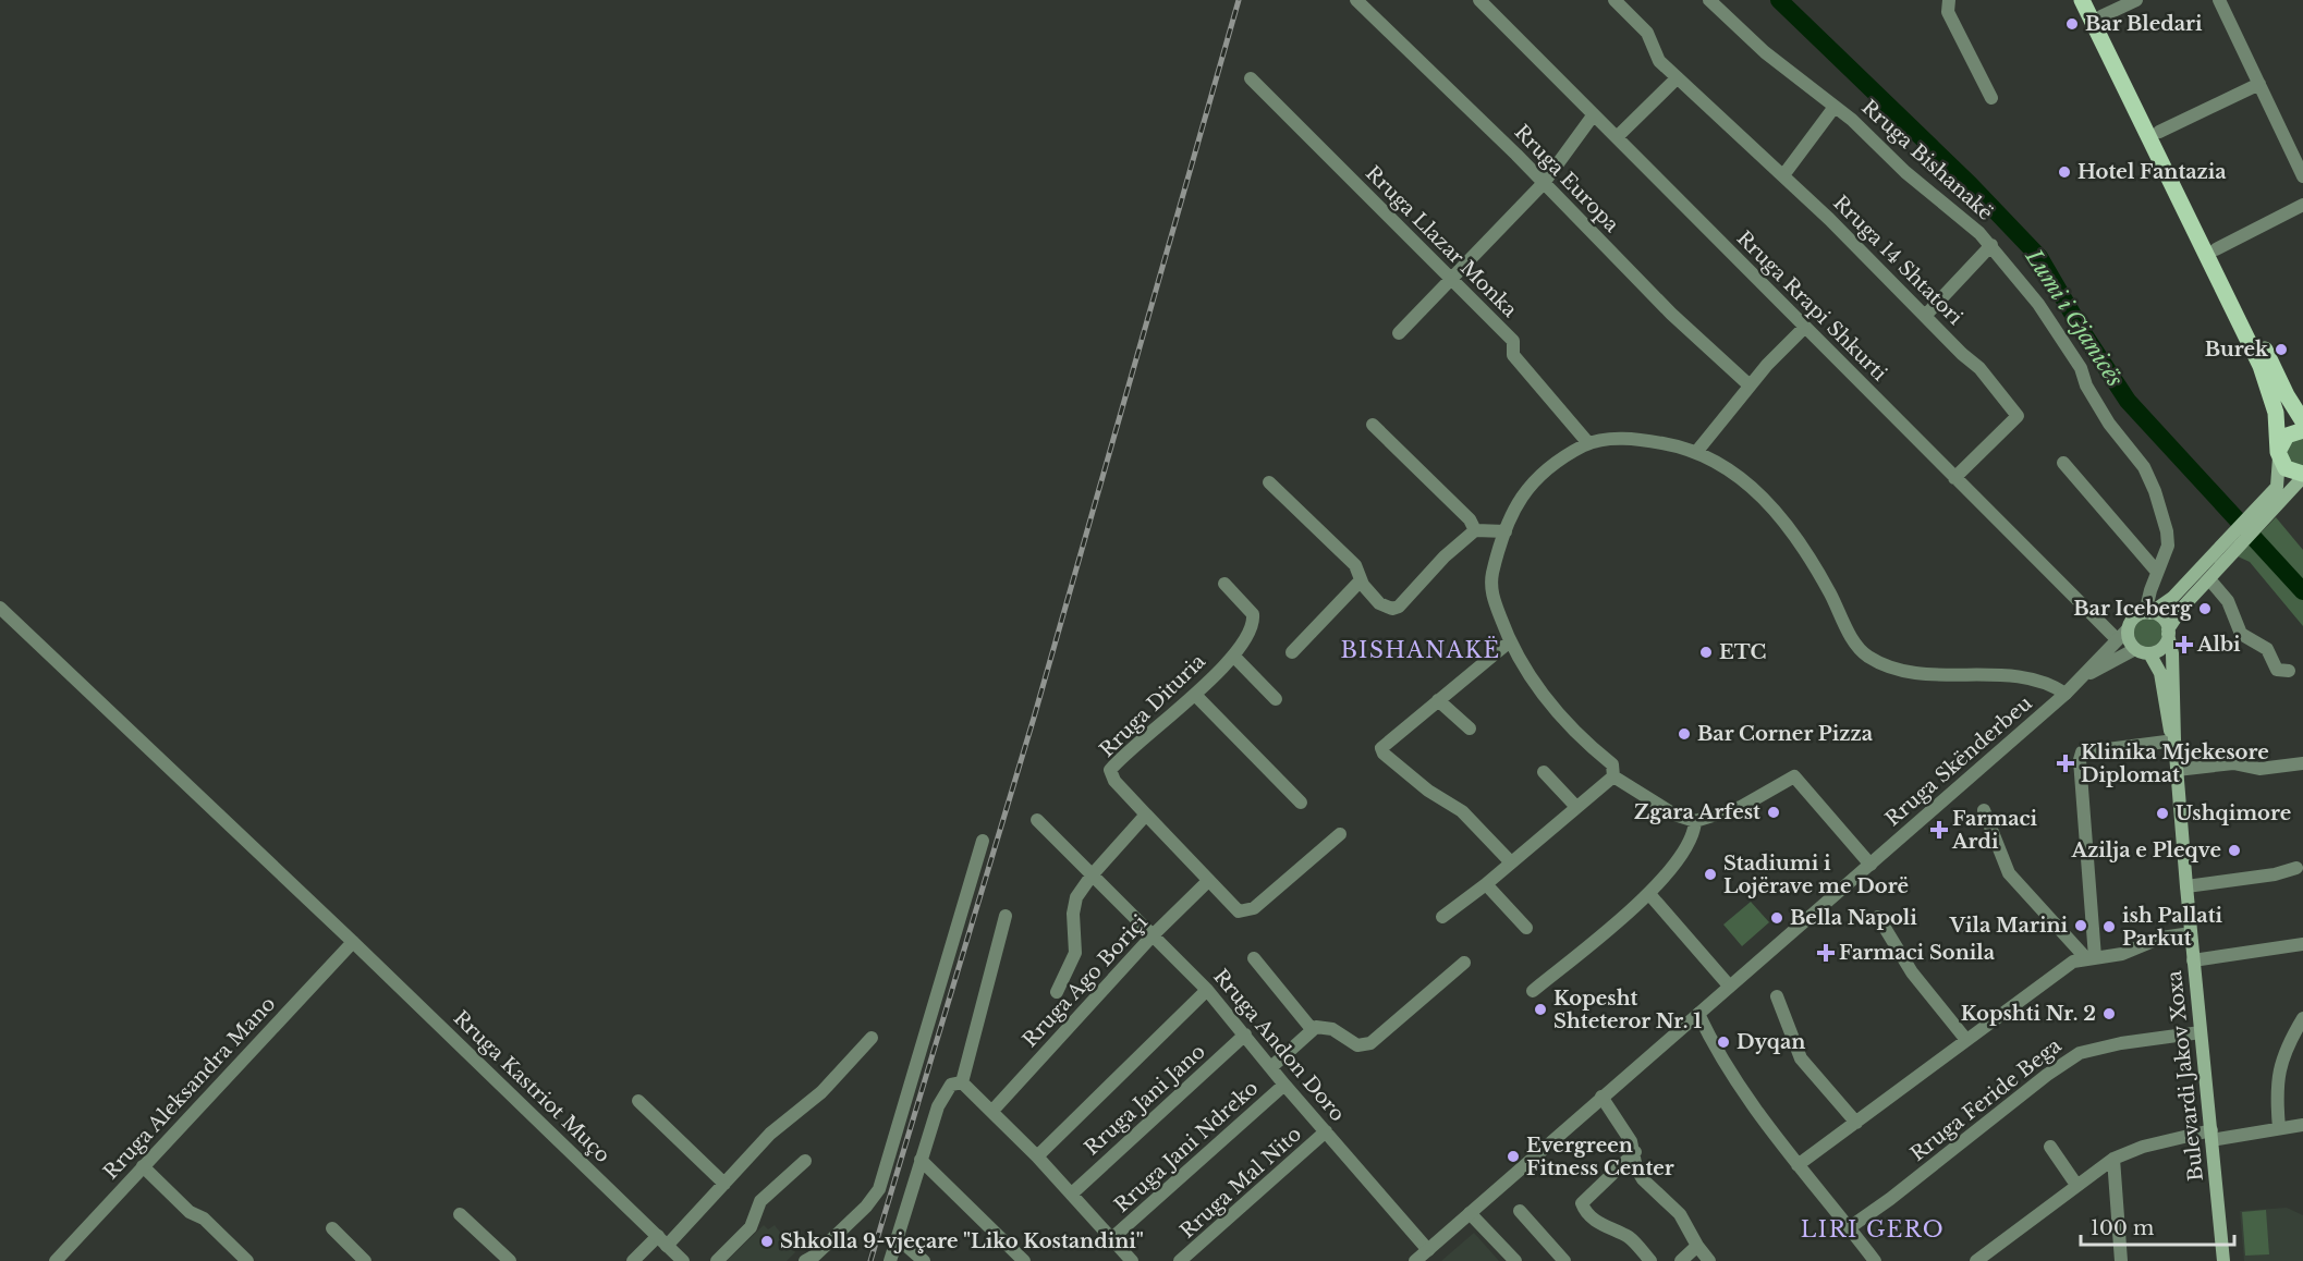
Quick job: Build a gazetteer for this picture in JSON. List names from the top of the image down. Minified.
{"streets":{"main road":["Bulevardi Jakov Xoxa"],"street":["Rruga Bishanakë","Rruga Europa","Rruga Llazar Monka","Rruga 14 Shtatori","Rruga Rrapi Shkurti","Rruga Dituria","Rruga Skënderbeu","Rruga Ago Boriçi","Rruga Andon Doro","Rruga Kastriot Muço","Rruga Aleksandra Mano","Rruga Jani Jano","Rruga Feride Bega","Rruga Jani Ndreko","Rruga Mal Nito"]},"crossings":[["Rruga Bishanakë","Rruga 14 Shtatori"],["Rruga Bishanakë","Rruga Skënderbeu"],["Rruga Bishanakë","Bulevardi Jakov Xoxa"],["Rruga 14 Shtatori","Rruga Rrapi Shkurti"],["Rruga Rrapi Shkurti","Rruga Skënderbeu"],["Rruga Skënderbeu","Rruga Andon Doro"],["Rruga Skënderbeu","Bulevardi Jakov Xoxa"],["Rruga Ago Boriçi","Rruga Andon Doro"],["Rruga Andon Doro","Rruga Jani Jano"],["Rruga Andon Doro","Rruga Jani Ndreko"],["Rruga Andon Doro","Rruga Mal Nito"],["Bulevardi Jakov Xoxa","Rruga Feride Bega"],["Rruga Kastriot Muço","Rruga Aleksandra Mano"]],"districts":["BISHANAKË","LIRI GERO"],"water":["Lumi i Gjanicës"],"places":{"other":["Bar Bledari","Hotel Fantazia","Burek","Bar Iceberg","ETC","Bar Corner Pizza","Zgara Arfest","Ushqimore","Azilja e Pleqve","Stadiumi i Lojërave me Dorë","Bella Napoli","Vila Marini","ish Pallati Parkut","Kopesht Shteteror Nr. 1","Kopshti Nr. 2","Dyqan","Evergreen Fitness Center","Shkolla 9-vjeçare \"Liko Kostandini\""],"health":["Albi","Klinika Mjekesore Diplomat","Farmaci Ardi","Farmaci Sonila"]},"scale_bar":"100 m"}
